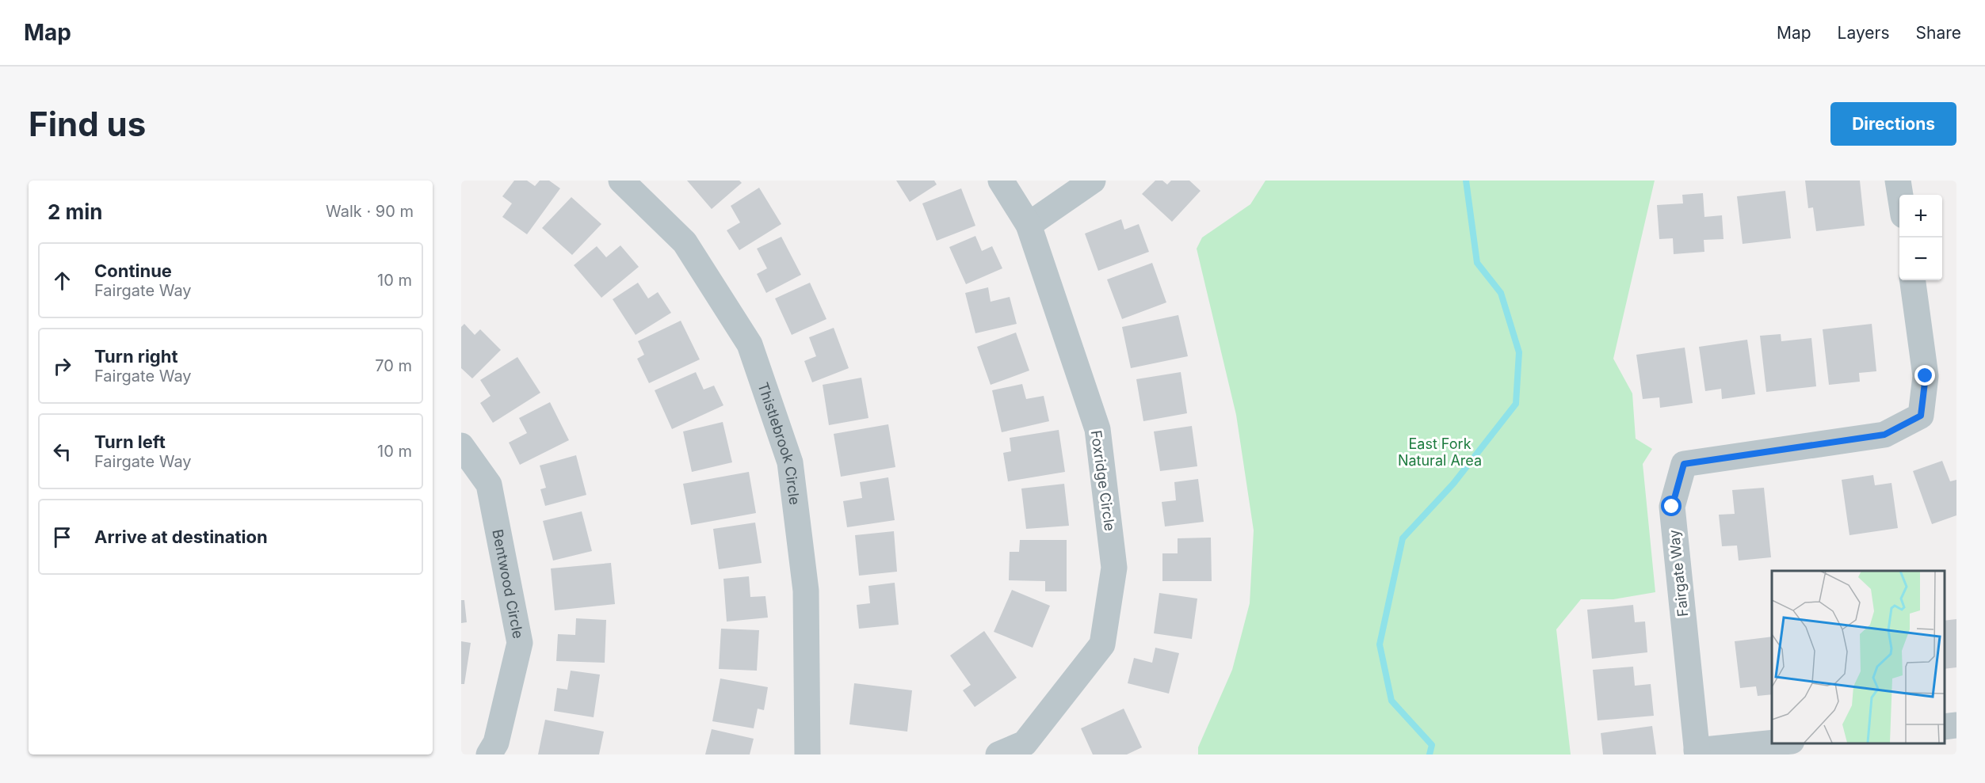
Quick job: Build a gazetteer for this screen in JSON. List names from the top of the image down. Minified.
{"streets":{"street":["Thistlebrook Circle","Foxridge Circle","Fairgate Way","Bentwood Circle"]},"parks":["East Fork Natural Area"],"page":{"header":"Map","nav":["Map","Layers","Share"],"buttons":"Directions","title":"Find us","heading":["2 min","Walk · 90 m"],"map_buttons":["+","−"],"list":[["Continue","Fairgate Way","10 m"],["Turn right","Fairgate Way","70 m"],["Turn left","Fairgate Way","10 m"],"Arrive at destination"]}}
